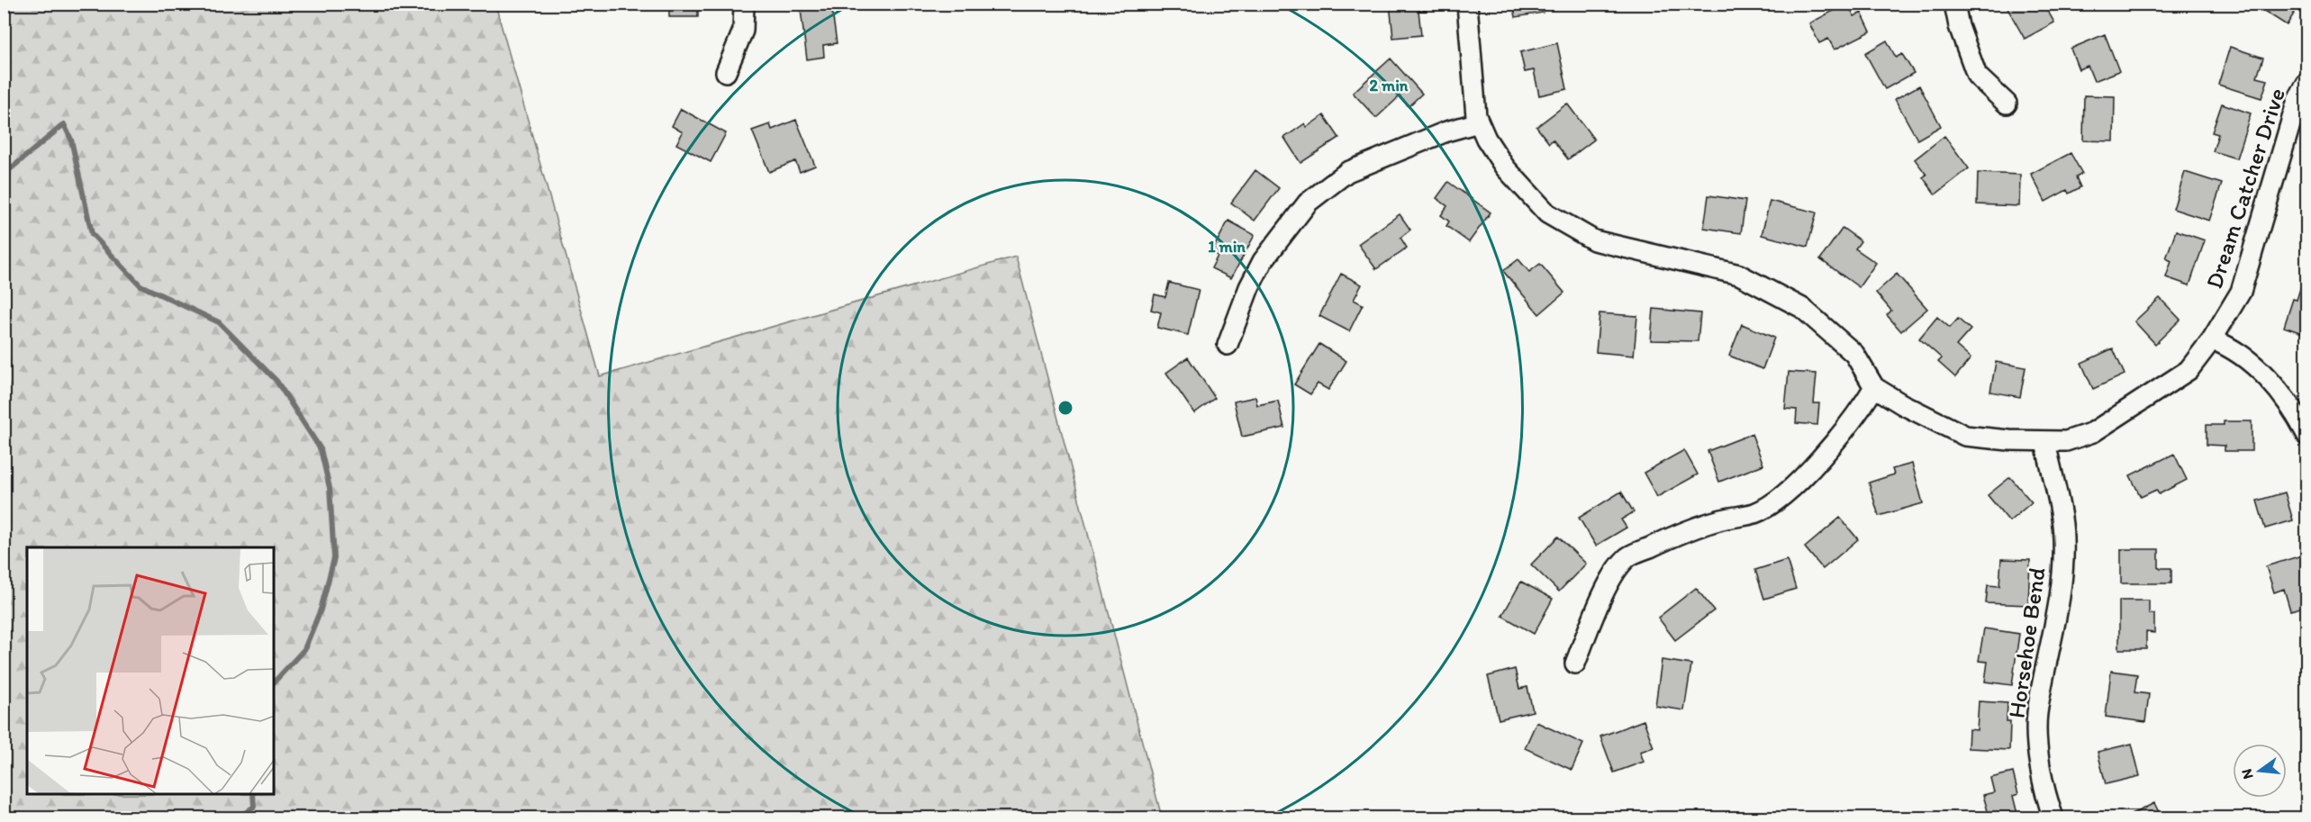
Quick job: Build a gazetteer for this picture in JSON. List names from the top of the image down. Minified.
{"streets":{"street":["Dream Catcher Drive","Horsehoe Bend"]},"crossings":[["Dream Catcher Drive","Horsehoe Bend"]],"north":"left","rings":["2 min","1 min"]}
